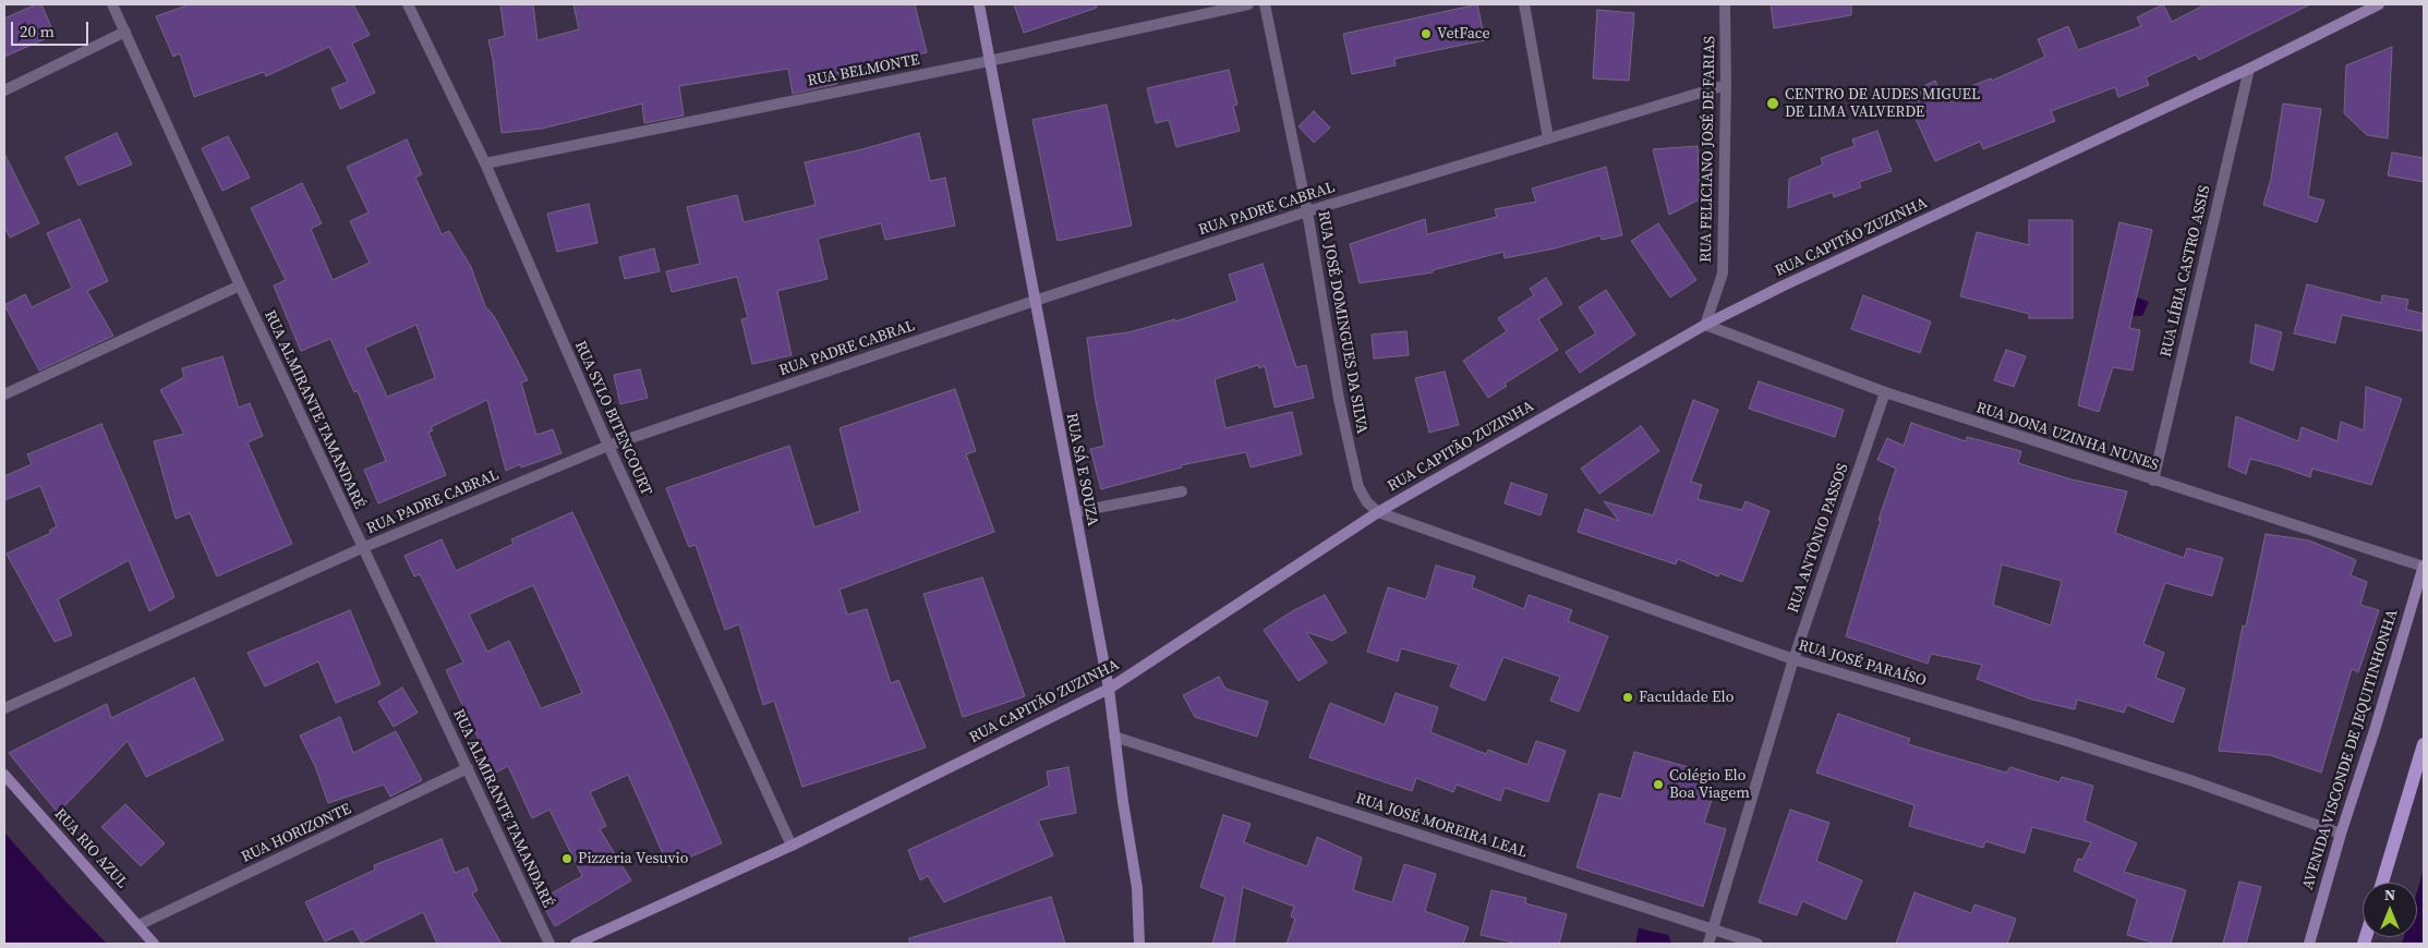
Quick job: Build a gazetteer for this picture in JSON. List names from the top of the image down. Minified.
{"streets":{"main road":["RUA CAPITÃO ZUZINHA","RUA SÁ E SOUZA","AVENIDA VISCONDE DE JEQUITINHONHA","RUA RIO AZUL"],"street":["RUA BELMONTE","RUA FELICIANO JOSÉ DE FARIAS","RUA PADRE CABRAL","RUA LÍBIA CASTRO ASSIS","RUA JOSÉ DOMINGUES DA SILVA","RUA ALMIRANTE TAMANDARÉ","RUA SYLO BITENCOURT","RUA DONA UZINHA NUNES","RUA ANTÔNIO PASSOS","RUA JOSÉ PARAÍSO","RUA JOSÉ MOREIRA LEAL","RUA HORIZONTE"]},"crossings":[["RUA BELMONTE","RUA SYLO BITENCOURT"],["RUA BELMONTE","RUA SÁ E SOUZA"],["RUA FELICIANO JOSÉ DE FARIAS","RUA PADRE CABRAL"],["RUA FELICIANO JOSÉ DE FARIAS","RUA CAPITÃO ZUZINHA"],["RUA FELICIANO JOSÉ DE FARIAS","RUA DONA UZINHA NUNES"],["RUA PADRE CABRAL","RUA JOSÉ DOMINGUES DA SILVA"],["RUA PADRE CABRAL","RUA ALMIRANTE TAMANDARÉ"],["RUA PADRE CABRAL","RUA SYLO BITENCOURT"],["RUA PADRE CABRAL","RUA SÁ E SOUZA"],["RUA CAPITÃO ZUZINHA","RUA LÍBIA CASTRO ASSIS"],["RUA CAPITÃO ZUZINHA","RUA JOSÉ DOMINGUES DA SILVA"],["RUA CAPITÃO ZUZINHA","RUA SYLO BITENCOURT"],["RUA CAPITÃO ZUZINHA","RUA DONA UZINHA NUNES"],["RUA CAPITÃO ZUZINHA","RUA SÁ E SOUZA"],["RUA CAPITÃO ZUZINHA","RUA JOSÉ PARAÍSO"],["RUA LÍBIA CASTRO ASSIS","RUA DONA UZINHA NUNES"],["RUA JOSÉ DOMINGUES DA SILVA","RUA JOSÉ PARAÍSO"],["RUA ALMIRANTE TAMANDARÉ","RUA HORIZONTE"],["RUA DONA UZINHA NUNES","RUA ANTÔNIO PASSOS"],["RUA DONA UZINHA NUNES","AVENIDA VISCONDE DE JEQUITINHONHA"],["RUA SÁ E SOUZA","RUA JOSÉ MOREIRA LEAL"],["RUA ANTÔNIO PASSOS","RUA JOSÉ PARAÍSO"],["RUA ANTÔNIO PASSOS","RUA JOSÉ MOREIRA LEAL"],["RUA JOSÉ PARAÍSO","AVENIDA VISCONDE DE JEQUITINHONHA"],["RUA HORIZONTE","RUA RIO AZUL"]],"places":["VetFace","CENTRO DE AUDES MIGUEL DE LIMA VALVERDE","Faculdade Elo","Colégio Elo Boa Viagem","Pizzeria Vesuvio"],"scale_bar":"20 m","north":"top"}
